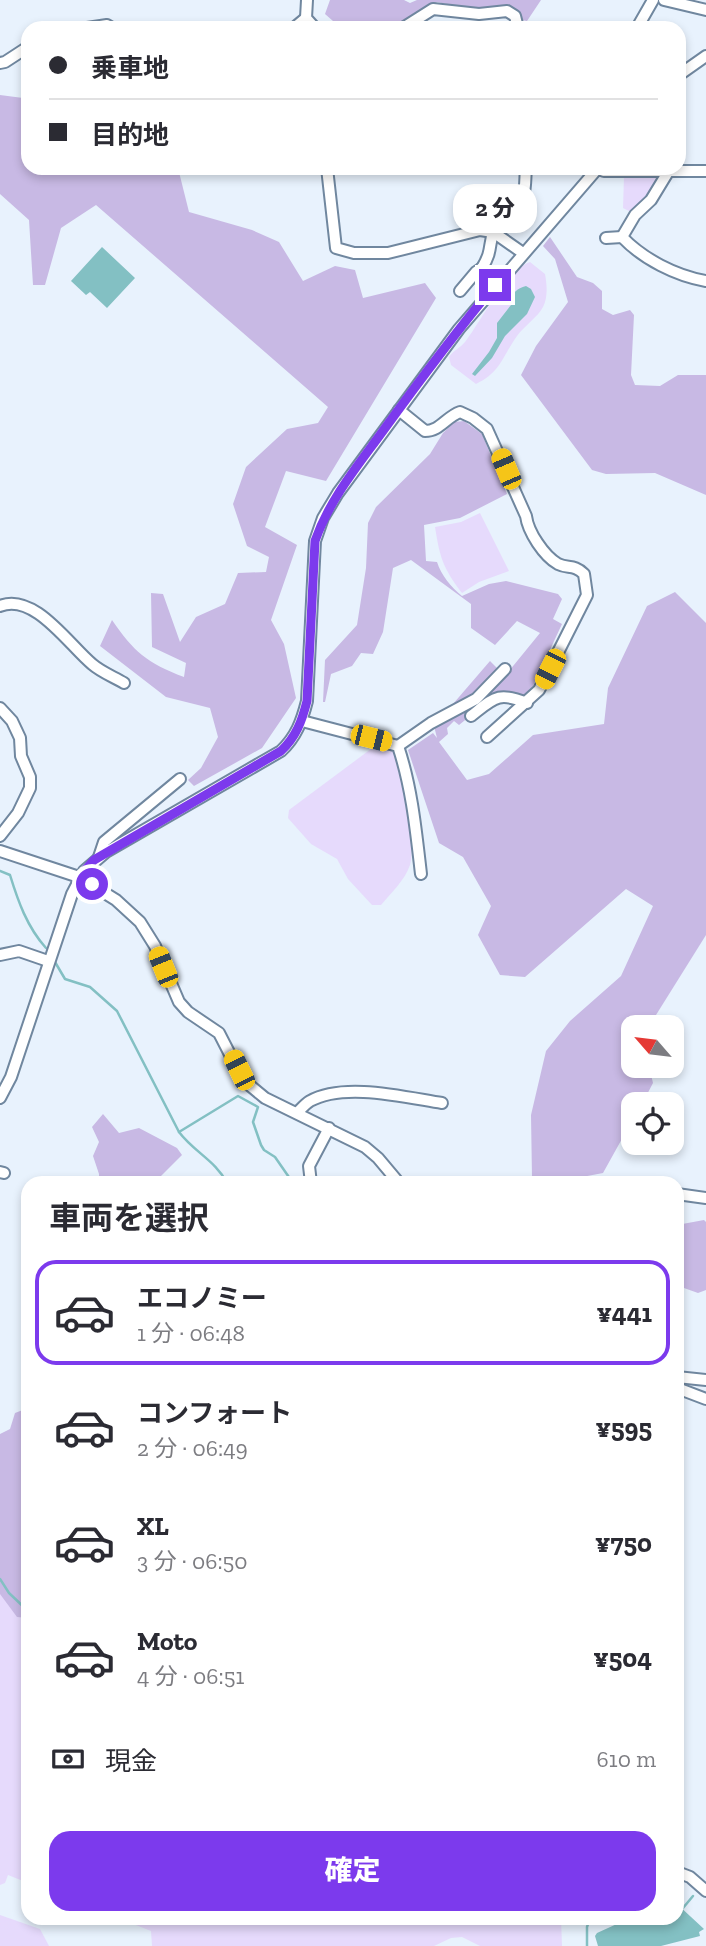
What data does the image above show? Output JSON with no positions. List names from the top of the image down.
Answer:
{
  "north": "top left",
  "page": {
    "banner": ["乗車地", "目的地"],
    "bubble": "2 分",
    "heading": "車両を選択",
    "list": [
      {
        "name": "エコノミー",
        "note": "1 分 · 06:48",
        "value": "¥441"
      },
      {
        "name": "コンフォート",
        "note": "2 分 · 06:49",
        "value": "¥595"
      },
      {
        "name": "XL",
        "note": "3 分 · 06:50",
        "value": "¥750"
      },
      {
        "name": "Moto",
        "note": "4 分 · 06:51",
        "value": "¥504"
      }
    ],
    "pay": ["現金", "610 m"],
    "buttons": "確定"
  }
}
